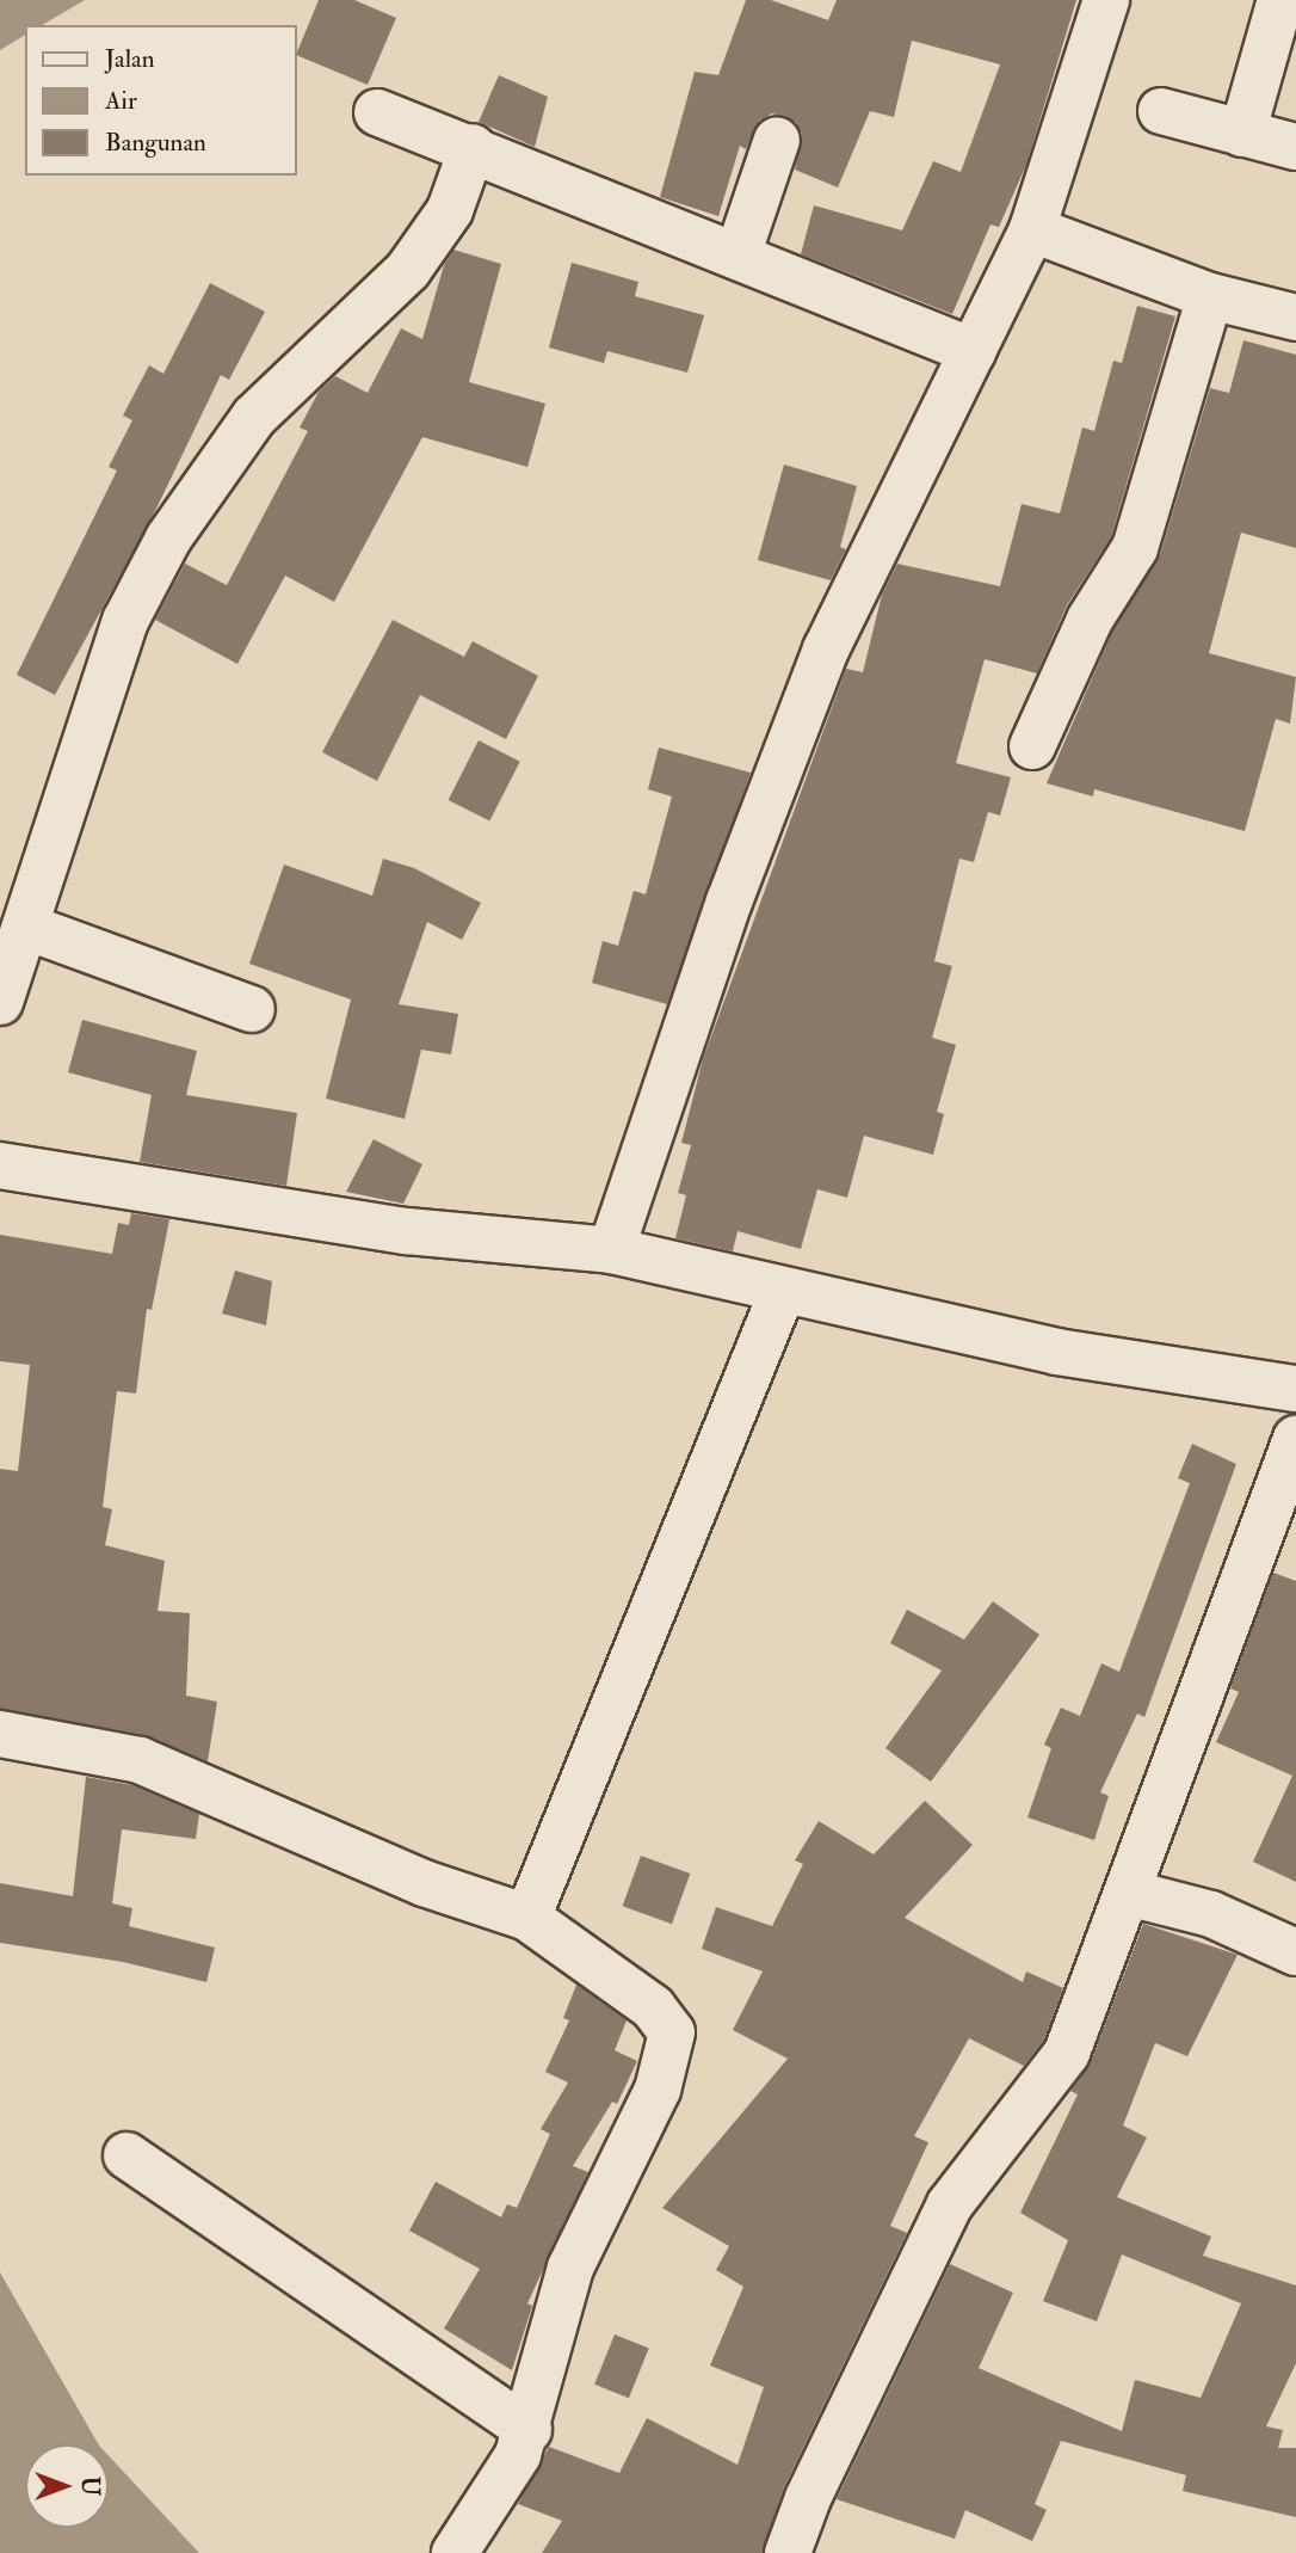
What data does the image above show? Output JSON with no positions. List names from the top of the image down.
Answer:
{
  "legend": ["Jalan", "Air", "Bangunan"],
  "north": "right"
}
